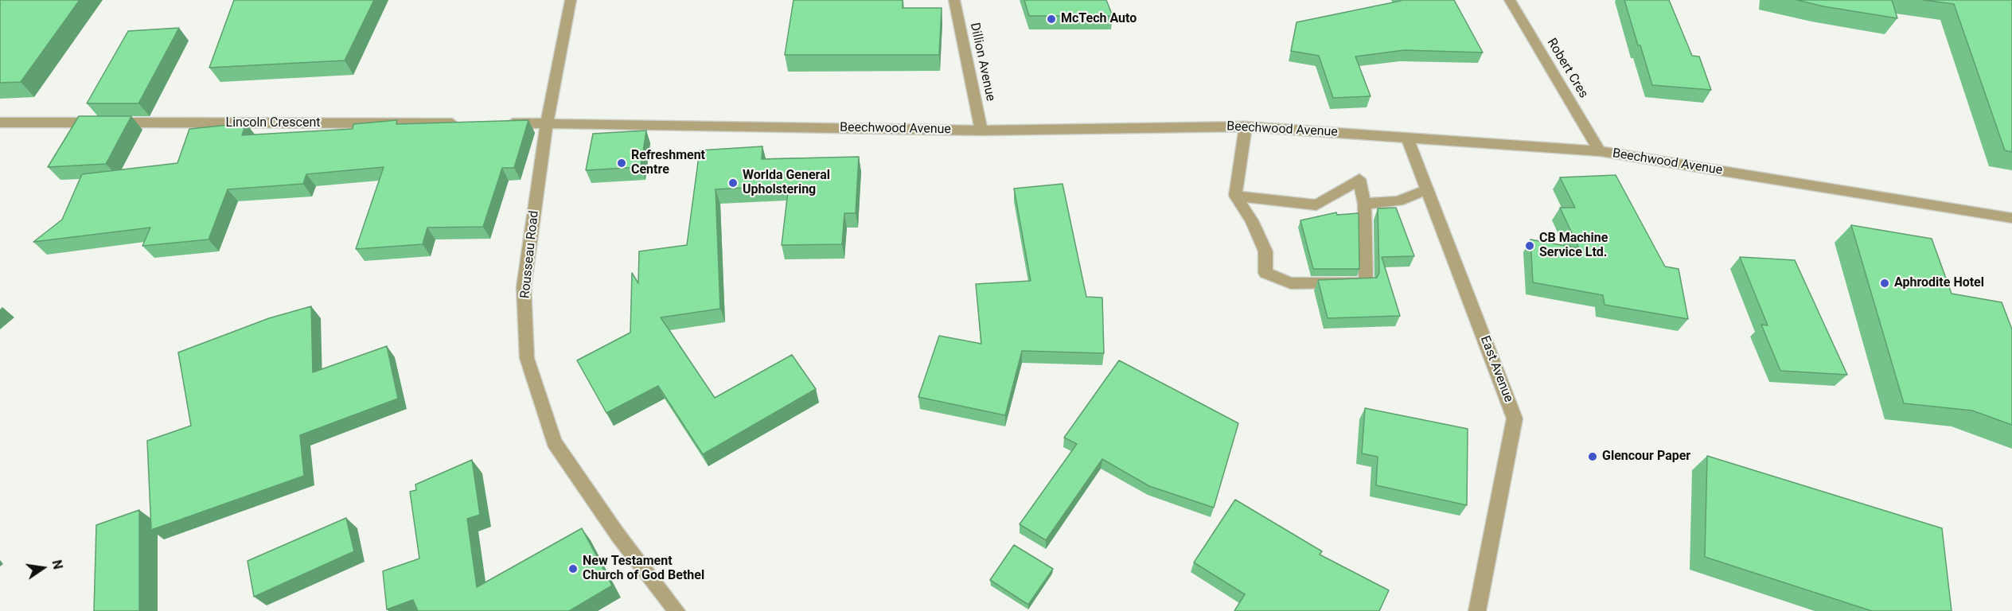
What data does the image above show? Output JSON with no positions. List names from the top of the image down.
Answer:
{
  "streets": {
    "street": [
      "Dillion Avenue",
      "Robert Cres",
      "Lincoln Crescent",
      "Beechwood Avenue",
      "Rousseau Road",
      "East Avenue"
    ]
  },
  "crossings": [
    ["Dillion Avenue", "Beechwood Avenue"],
    ["Robert Cres", "Beechwood Avenue"],
    ["Beechwood Avenue", "Rousseau Road"],
    ["Beechwood Avenue", "East Avenue"]
  ],
  "places": [
    "McTech Auto",
    "Refreshment Centre",
    "Worlda General Upholstering",
    "CB Machine Service Ltd.",
    "Aphrodite Hotel",
    "Glencour Paper",
    "New Testament Church of God Bethel"
  ],
  "north": "right"
}
